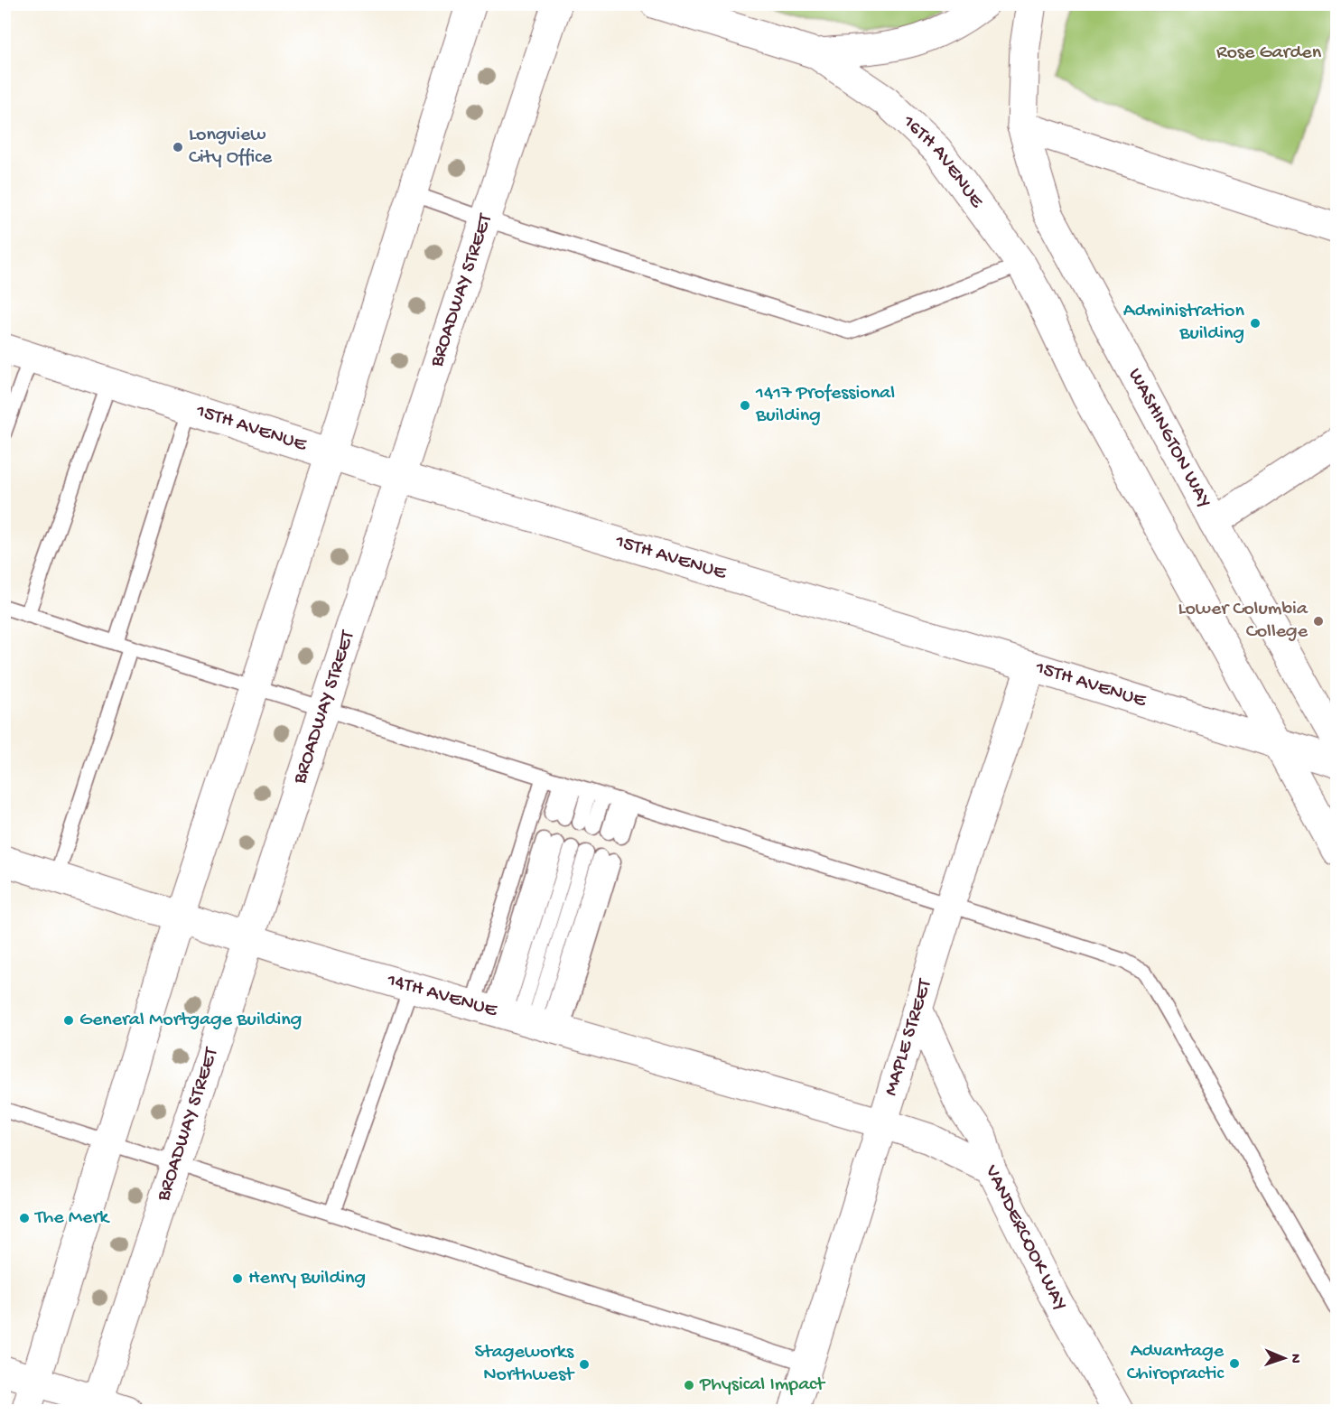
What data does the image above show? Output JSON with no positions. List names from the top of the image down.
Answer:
{
  "streets": {
    "street": [
      "16TH AVENUE",
      "BROADWAY STREET",
      "15TH AVENUE",
      "WASHINGTON WAY",
      "14TH AVENUE",
      "MAPLE STREET",
      "VANDERCOOK WAY"
    ]
  },
  "crossings": [
    ["16TH AVENUE", "15TH AVENUE"],
    ["BROADWAY STREET", "15TH AVENUE"],
    ["BROADWAY STREET", "14TH AVENUE"],
    ["15TH AVENUE", "MAPLE STREET"],
    ["14TH AVENUE", "MAPLE STREET"],
    ["14TH AVENUE", "VANDERCOOK WAY"],
    ["MAPLE STREET", "VANDERCOOK WAY"]
  ],
  "parks": ["Rose Garden"],
  "places": [
    "Longview City Office",
    "Administration Building",
    "1417 Professional Building",
    "Lower Columbia College",
    "General Mortgage Building",
    "The Merk",
    "Henry Building",
    "Advantage Chiropractic",
    "Stageworks Northwest",
    "Physical Impact"
  ],
  "north": "right"
}
